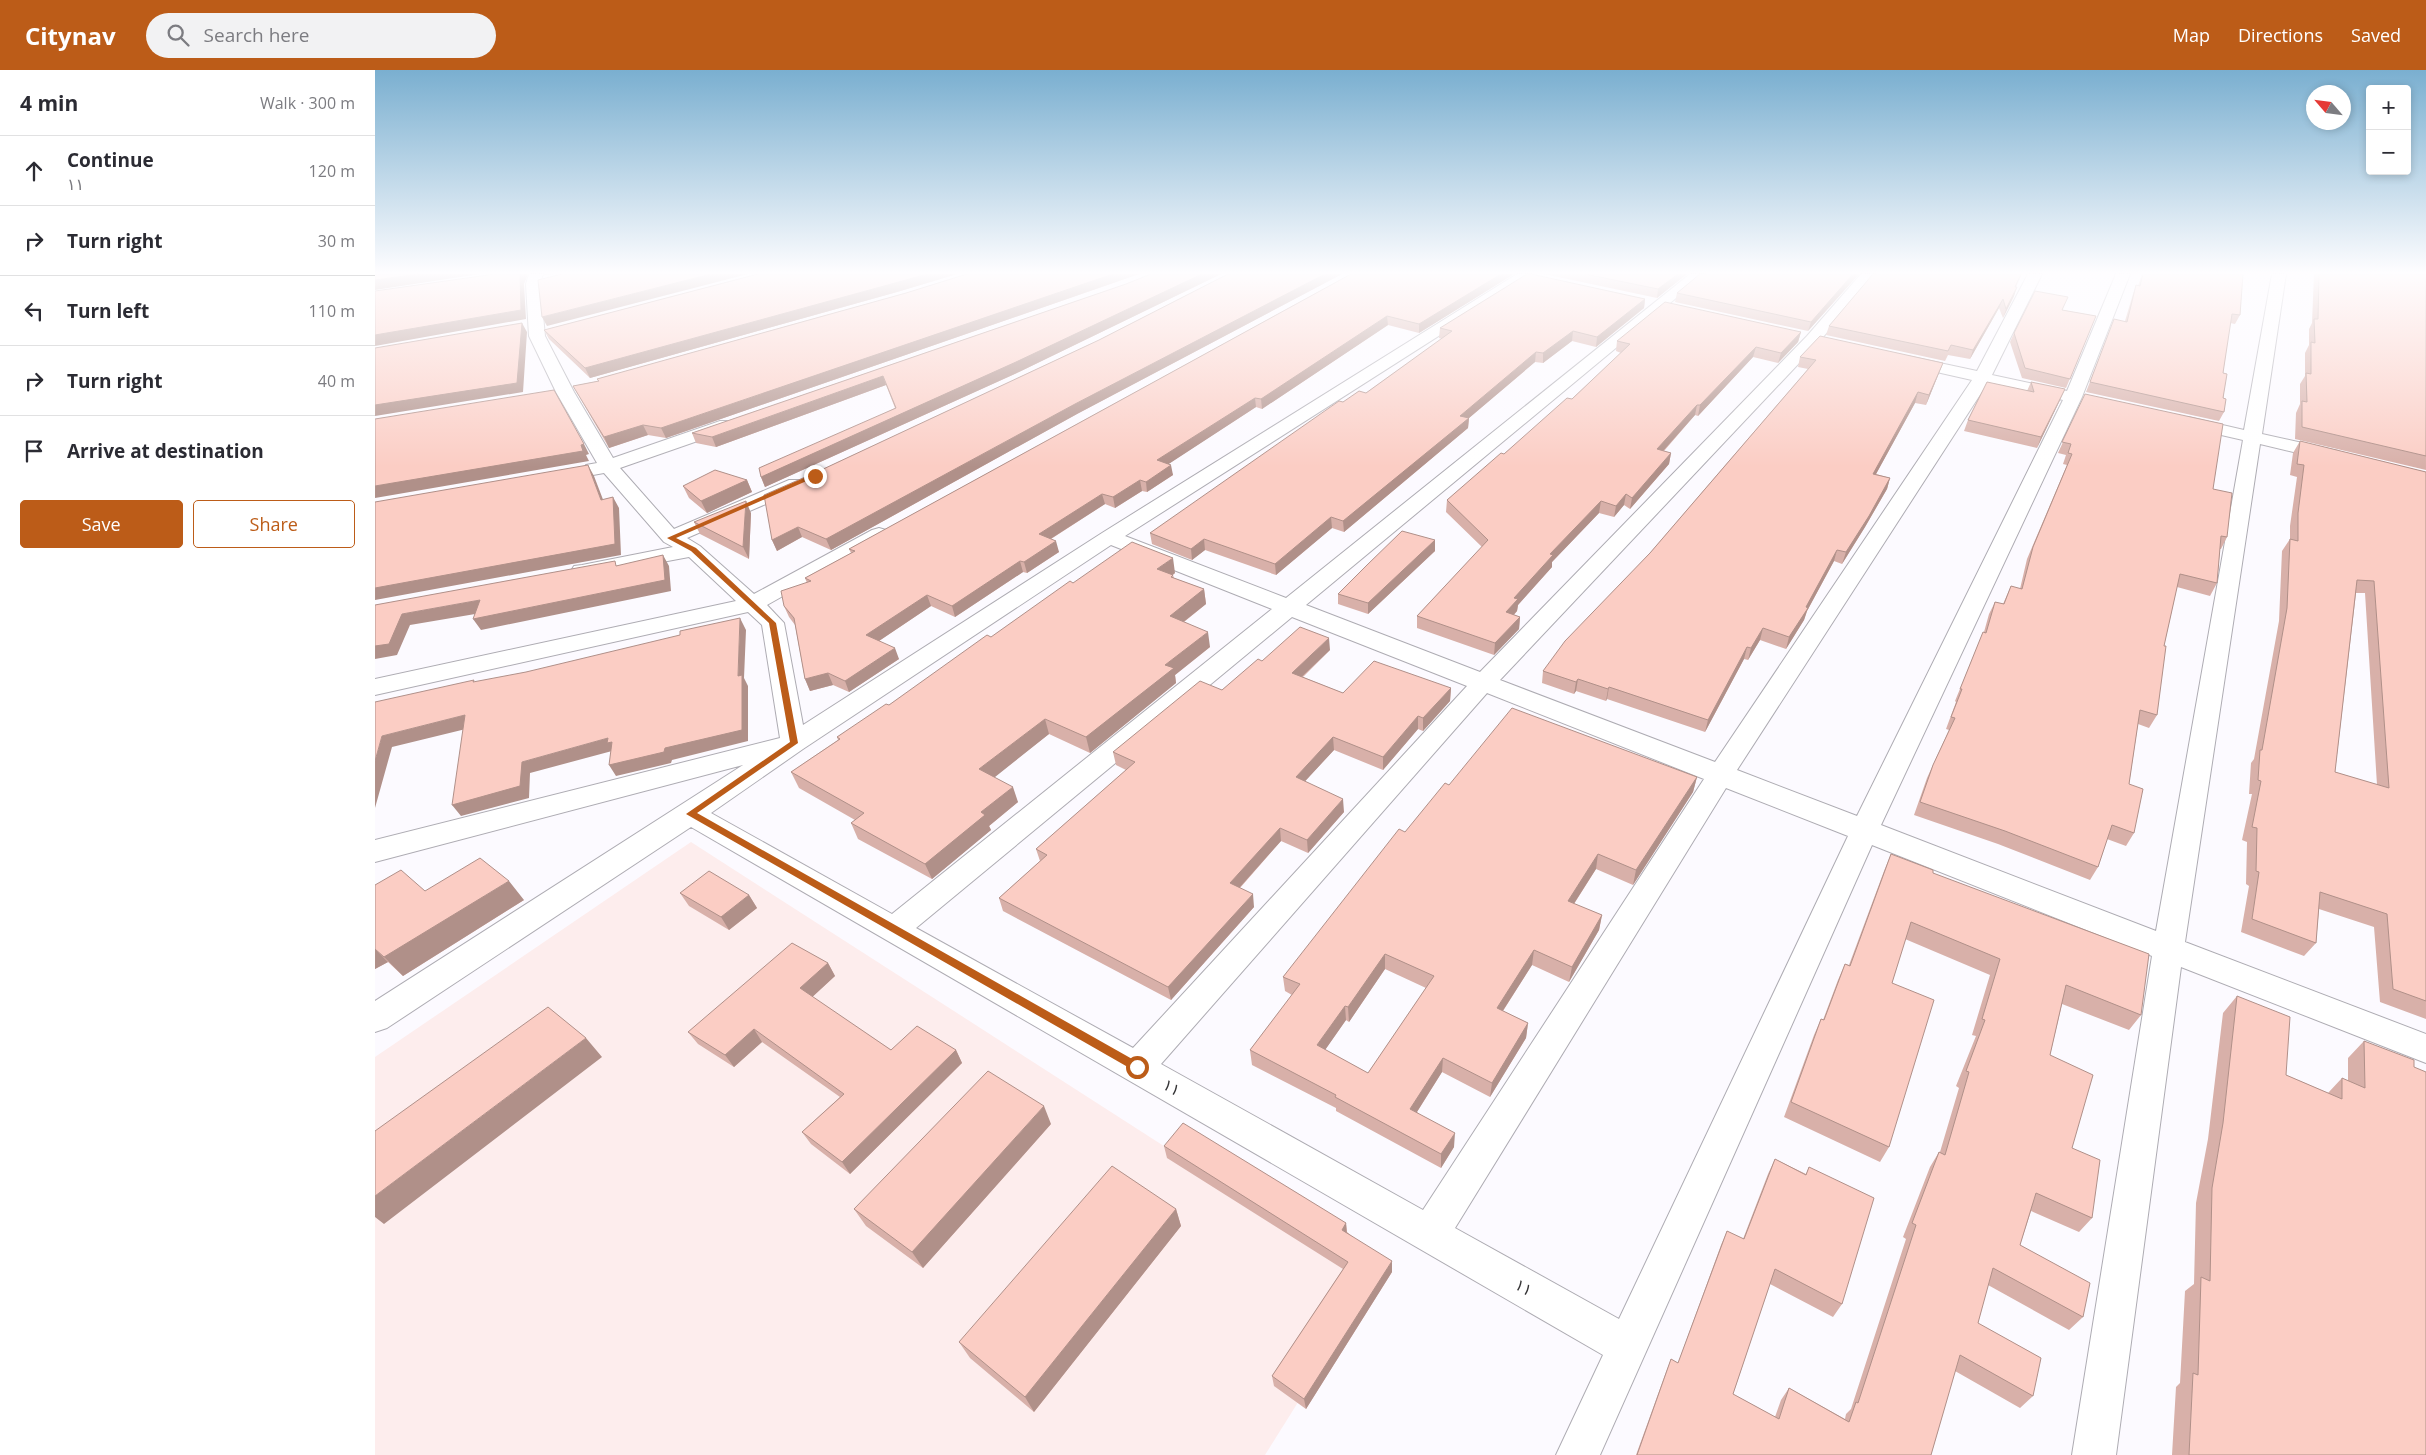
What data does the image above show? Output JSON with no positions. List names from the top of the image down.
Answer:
{
  "streets": {
    "street": ["۱۱"]
  },
  "north": "top left",
  "page": {
    "header": "Citynav",
    "search": "Search here",
    "nav": ["Map", "Directions", "Saved"],
    "heading": ["4 min", "Walk · 300 m"],
    "map_buttons": ["+", "−"],
    "list": [
      ["Continue", "۱۱", "120 m"],
      ["Turn right", "30 m"],
      ["Turn left", "110 m"],
      ["Turn right", "40 m"],
      "Arrive at destination"
    ],
    "buttons": ["Save", "Share"]
  }
}
